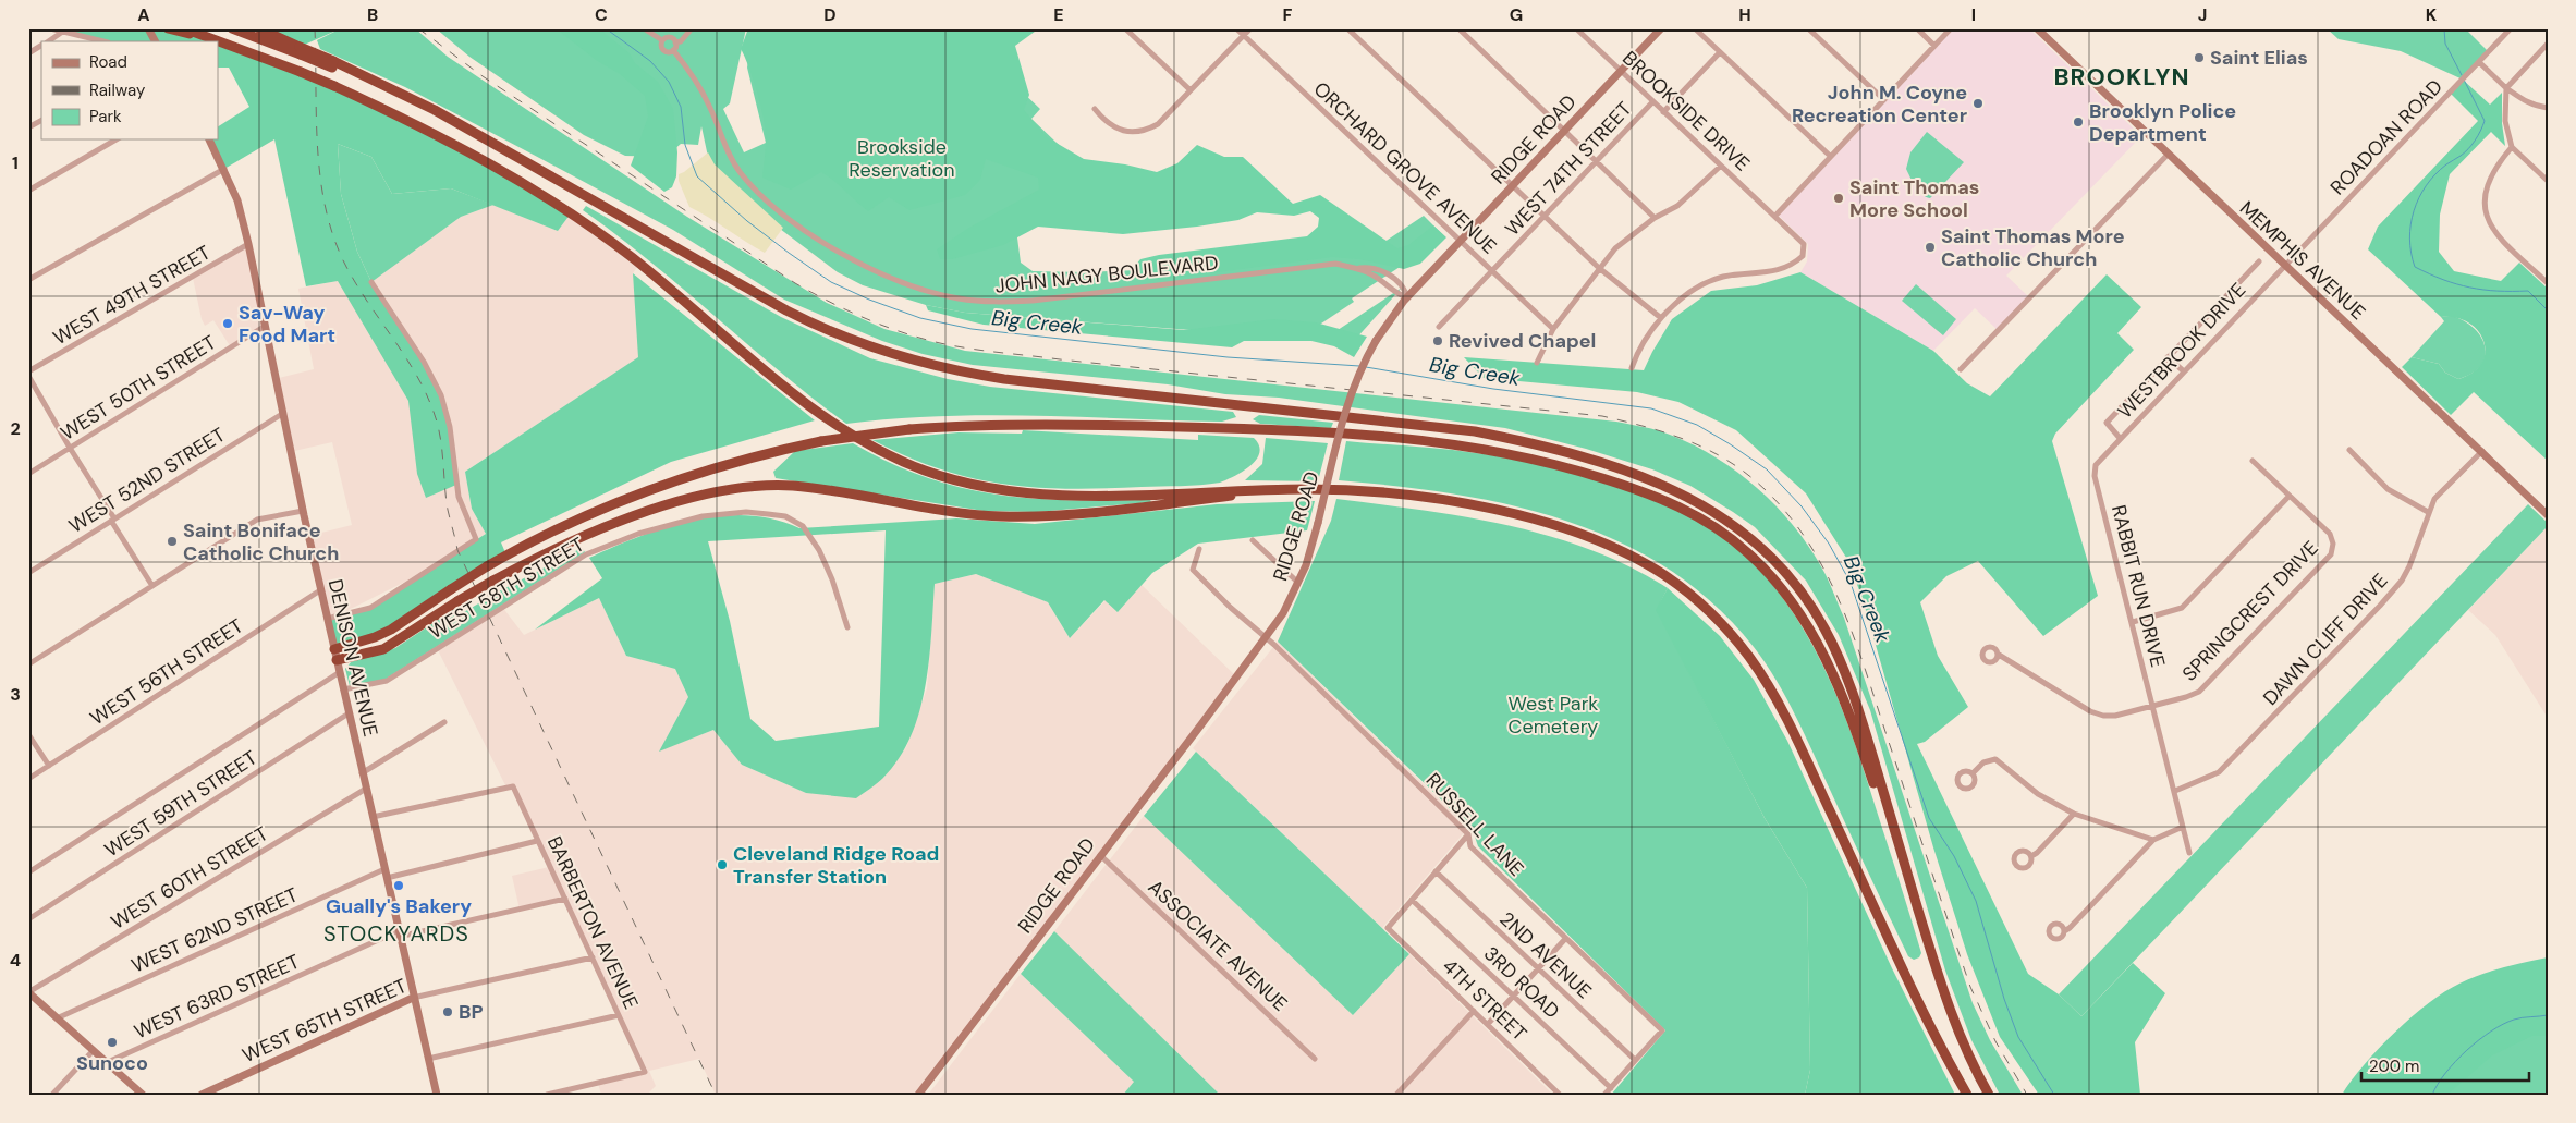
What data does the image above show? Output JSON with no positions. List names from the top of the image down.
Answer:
{
  "streets": {
    "main road": [
      "RIDGE ROAD",
      "MEMPHIS AVENUE",
      "DENISON AVENUE",
      "WEST 65TH STREET"
    ],
    "street": [
      "BROOKSIDE DRIVE",
      "ROADOAN ROAD",
      "ORCHARD GROVE AVENUE",
      "WEST 74TH STREET",
      "JOHN NAGY BOULEVARD",
      "WEST 49TH STREET",
      "WESTBROOK DRIVE",
      "WEST 50TH STREET",
      "WEST 52ND STREET",
      "RABBIT RUN DRIVE",
      "WEST 58TH STREET",
      "SPRINGCREST DRIVE",
      "DAWN CLIFF DRIVE",
      "WEST 56TH STREET",
      "WEST 59TH STREET",
      "RUSSELL LANE",
      "WEST 60TH STREET",
      "BARBERTON AVENUE",
      "WEST 62ND STREET",
      "ASSOCIATE AVENUE",
      "2ND AVENUE",
      "3RD ROAD",
      "WEST 63RD STREET",
      "4TH STREET"
    ]
  },
  "crossings": [
    ["BROOKSIDE DRIVE", "RIDGE ROAD"],
    ["BROOKSIDE DRIVE", "WEST 74TH STREET"],
    ["ROADOAN ROAD", "MEMPHIS AVENUE"],
    ["ROADOAN ROAD", "WESTBROOK DRIVE"],
    ["RIDGE ROAD", "ORCHARD GROVE AVENUE"],
    ["RIDGE ROAD", "JOHN NAGY BOULEVARD"],
    ["RIDGE ROAD", "RUSSELL LANE"],
    ["RIDGE ROAD", "ASSOCIATE AVENUE"],
    ["ORCHARD GROVE AVENUE", "WEST 74TH STREET"],
    ["MEMPHIS AVENUE", "WESTBROOK DRIVE"],
    ["MEMPHIS AVENUE", "DAWN CLIFF DRIVE"],
    ["WEST 49TH STREET", "DENISON AVENUE"],
    ["WESTBROOK DRIVE", "RABBIT RUN DRIVE"],
    ["WEST 50TH STREET", "DENISON AVENUE"],
    ["WEST 52ND STREET", "DENISON AVENUE"],
    ["RABBIT RUN DRIVE", "SPRINGCREST DRIVE"],
    ["RABBIT RUN DRIVE", "DAWN CLIFF DRIVE"],
    ["WEST 58TH STREET", "DENISON AVENUE"],
    ["DENISON AVENUE", "WEST 56TH STREET"],
    ["DENISON AVENUE", "WEST 59TH STREET"],
    ["DENISON AVENUE", "WEST 60TH STREET"],
    ["DENISON AVENUE", "BARBERTON AVENUE"],
    ["DENISON AVENUE", "WEST 62ND STREET"],
    ["DENISON AVENUE", "WEST 63RD STREET"],
    ["DENISON AVENUE", "WEST 65TH STREET"],
    ["RUSSELL LANE", "2ND AVENUE"],
    ["BARBERTON AVENUE", "WEST 63RD STREET"],
    ["BARBERTON AVENUE", "WEST 65TH STREET"],
    ["3RD ROAD", "4TH STREET"]
  ],
  "districts": ["BROOKLYN", "STOCKYARDS"],
  "water": ["Big Creek"],
  "parks": ["Brookside Reservation", "West Park Cemetery"],
  "places": [
    "Saint Elias",
    "John M. Coyne Recreation Center",
    "Brooklyn Police Department",
    "Saint Thomas More School",
    "Saint Thomas More Catholic Church",
    "Sav-Way Food Mart",
    "Revived Chapel",
    "Saint Boniface Catholic Church",
    "Cleveland Ridge Road Transfer Station",
    "Gually's Bakery",
    "BP",
    "Sunoco"
  ],
  "legend": ["Road", "Railway", "Park"],
  "scale_bar": "200 m",
  "grid": {
    "columns": [
      "A",
      "B",
      "C",
      "D",
      "E",
      "F",
      "G",
      "H",
      "I",
      "J",
      "K"
    ],
    "rows": [
      "1",
      "2",
      "3",
      "4"
    ]
  }
}
